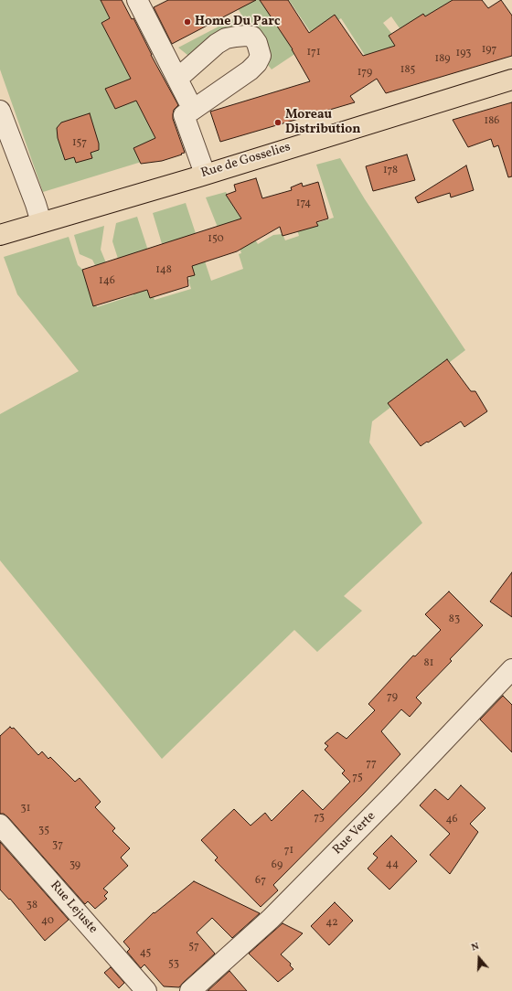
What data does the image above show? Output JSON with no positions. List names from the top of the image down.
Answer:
{
  "streets": {
    "main road": ["Rue de Gosselies"],
    "street": ["Rue Verte", "Rue Lejuste"]
  },
  "places": ["Home Du Parc", "Moreau Distribution"],
  "house_numbers": [
    "197",
    "171",
    "193",
    "189",
    "185",
    "179",
    "186",
    "157",
    "178",
    "174",
    "150",
    "148",
    "146",
    "83",
    "81",
    "79",
    "77",
    "75",
    "31",
    "73",
    "46",
    "35",
    "37",
    "71",
    "44",
    "39",
    "69",
    "67",
    "38",
    "40",
    "42",
    "57",
    "45",
    "53"
  ],
  "north": "top"
}
